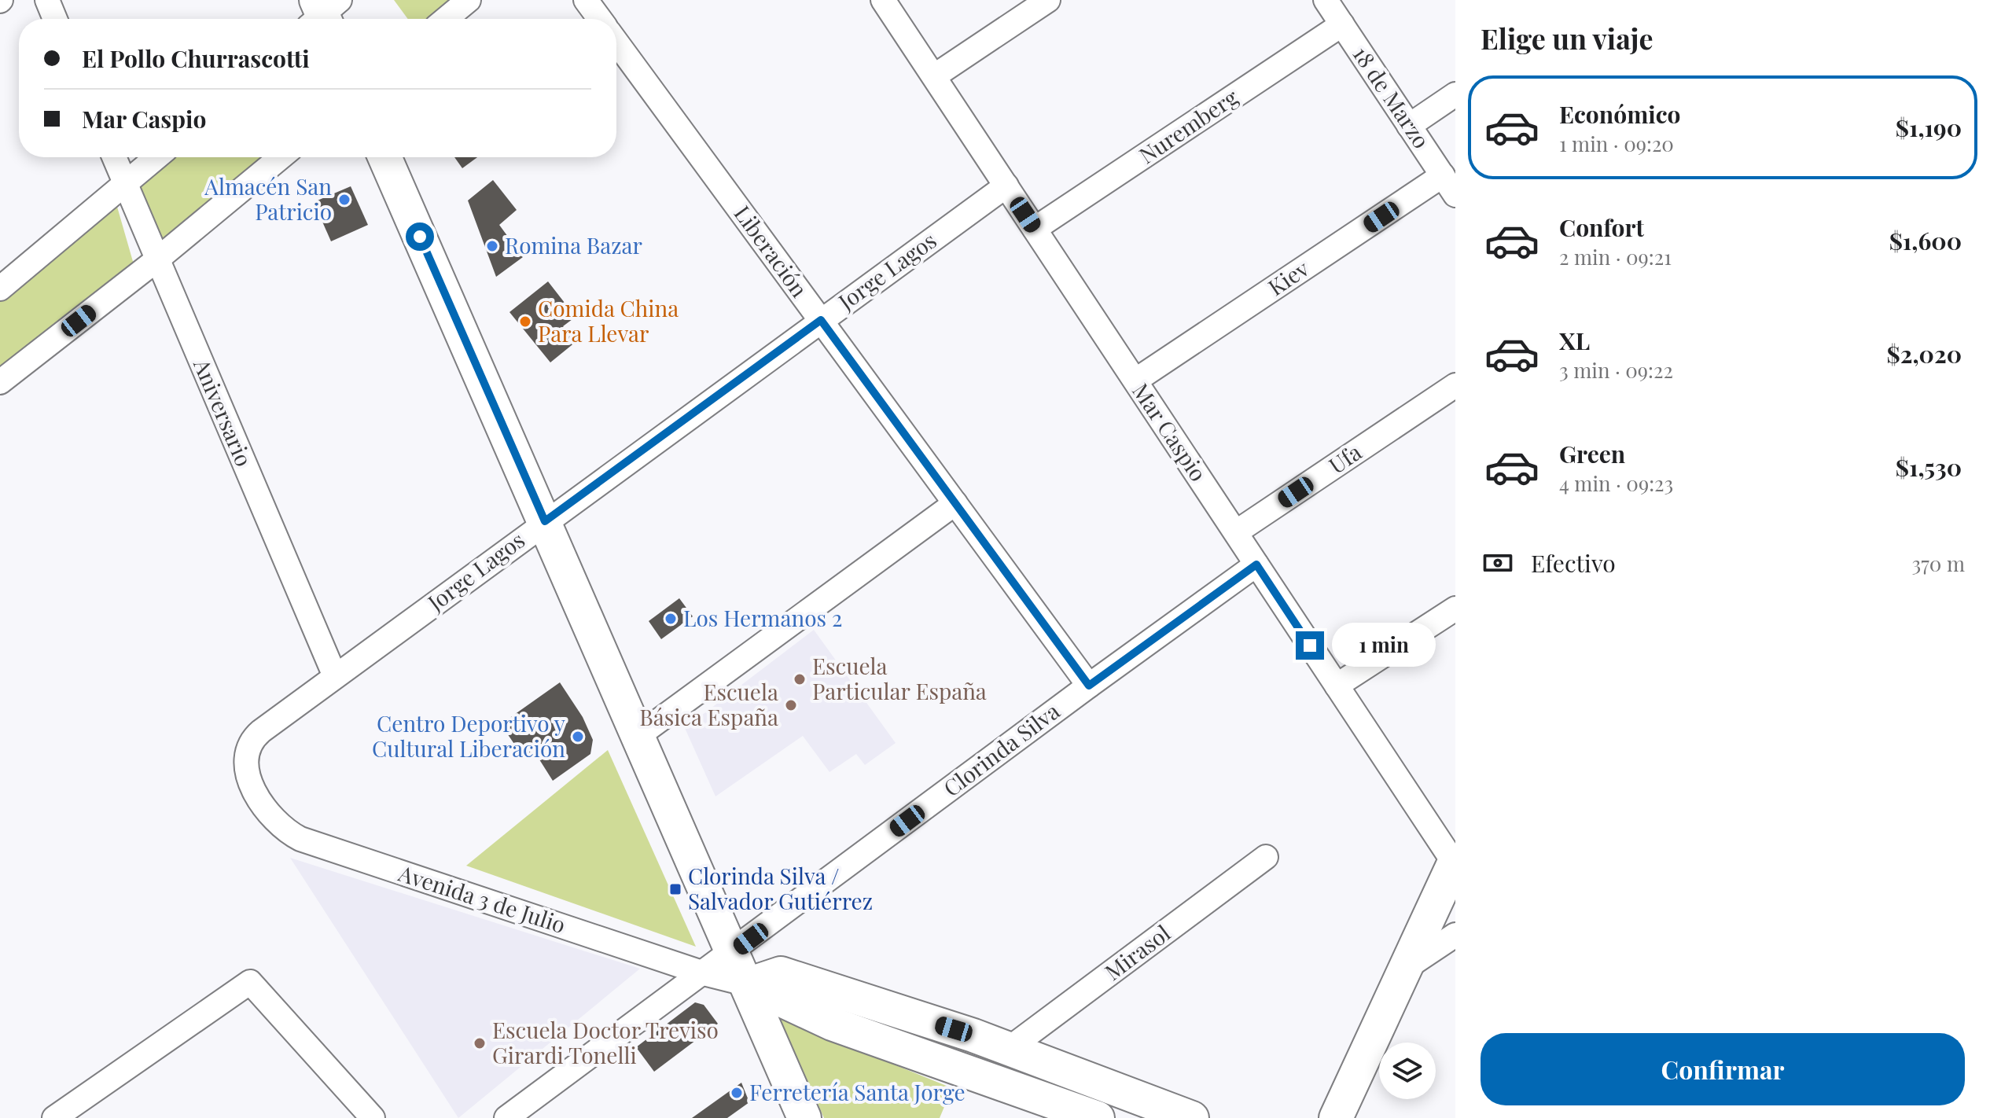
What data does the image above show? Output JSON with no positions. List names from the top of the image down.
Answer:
{
  "streets": {
    "street": [
      "18 de Marzo",
      "Nuremberg",
      "Liberación",
      "Jorge Lagos",
      "Kiev",
      "Aniversario",
      "Mar Caspio",
      "Ufa",
      "Clorinda Silva",
      "Avenida 3 de Julio",
      "Mirasol"
    ]
  },
  "crossings": [
    ["18 de Marzo", "Nuremberg"],
    ["18 de Marzo", "Kiev"],
    ["Nuremberg", "Mar Caspio"],
    ["Liberación", "Jorge Lagos"],
    ["Liberación", "Clorinda Silva"],
    ["Jorge Lagos", "Aniversario"],
    ["Jorge Lagos", "Mar Caspio"],
    ["Jorge Lagos", "Avenida 3 de Julio"],
    ["Kiev", "Mar Caspio"],
    ["Mar Caspio", "Ufa"],
    ["Mar Caspio", "Clorinda Silva"],
    ["Clorinda Silva", "Avenida 3 de Julio"]
  ],
  "places": {
    "other": [
      "Almacén San Patricio",
      "Romina Bazar",
      "Comida China Para Llevar",
      "Los Hermanos 2",
      "Escuela Particular España",
      "Escuela Básica España",
      "Centro Deportivo y Cultural Liberación",
      "Escuela Doctor Treviso Girardi Tonelli",
      "Ferretería Santa Jorge"
    ],
    "transit": ["Clorinda Silva / Salvador Gutiérrez"]
  },
  "page": {
    "heading": "Elige un viaje",
    "banner": ["El Pollo Churrascotti", "Mar Caspio"],
    "list": [
      {
        "name": "Económico",
        "note": "1 min · 09:20",
        "value": "$1,190"
      },
      {
        "name": "Confort",
        "note": "2 min · 09:21",
        "value": "$1,600"
      },
      {
        "name": "XL",
        "note": "3 min · 09:22",
        "value": "$2,020"
      },
      {
        "name": "Green",
        "note": "4 min · 09:23",
        "value": "$1,530"
      }
    ],
    "pay": ["Efectivo", "370 m"],
    "bubble": "1 min",
    "buttons": "Confirmar"
  }
}
